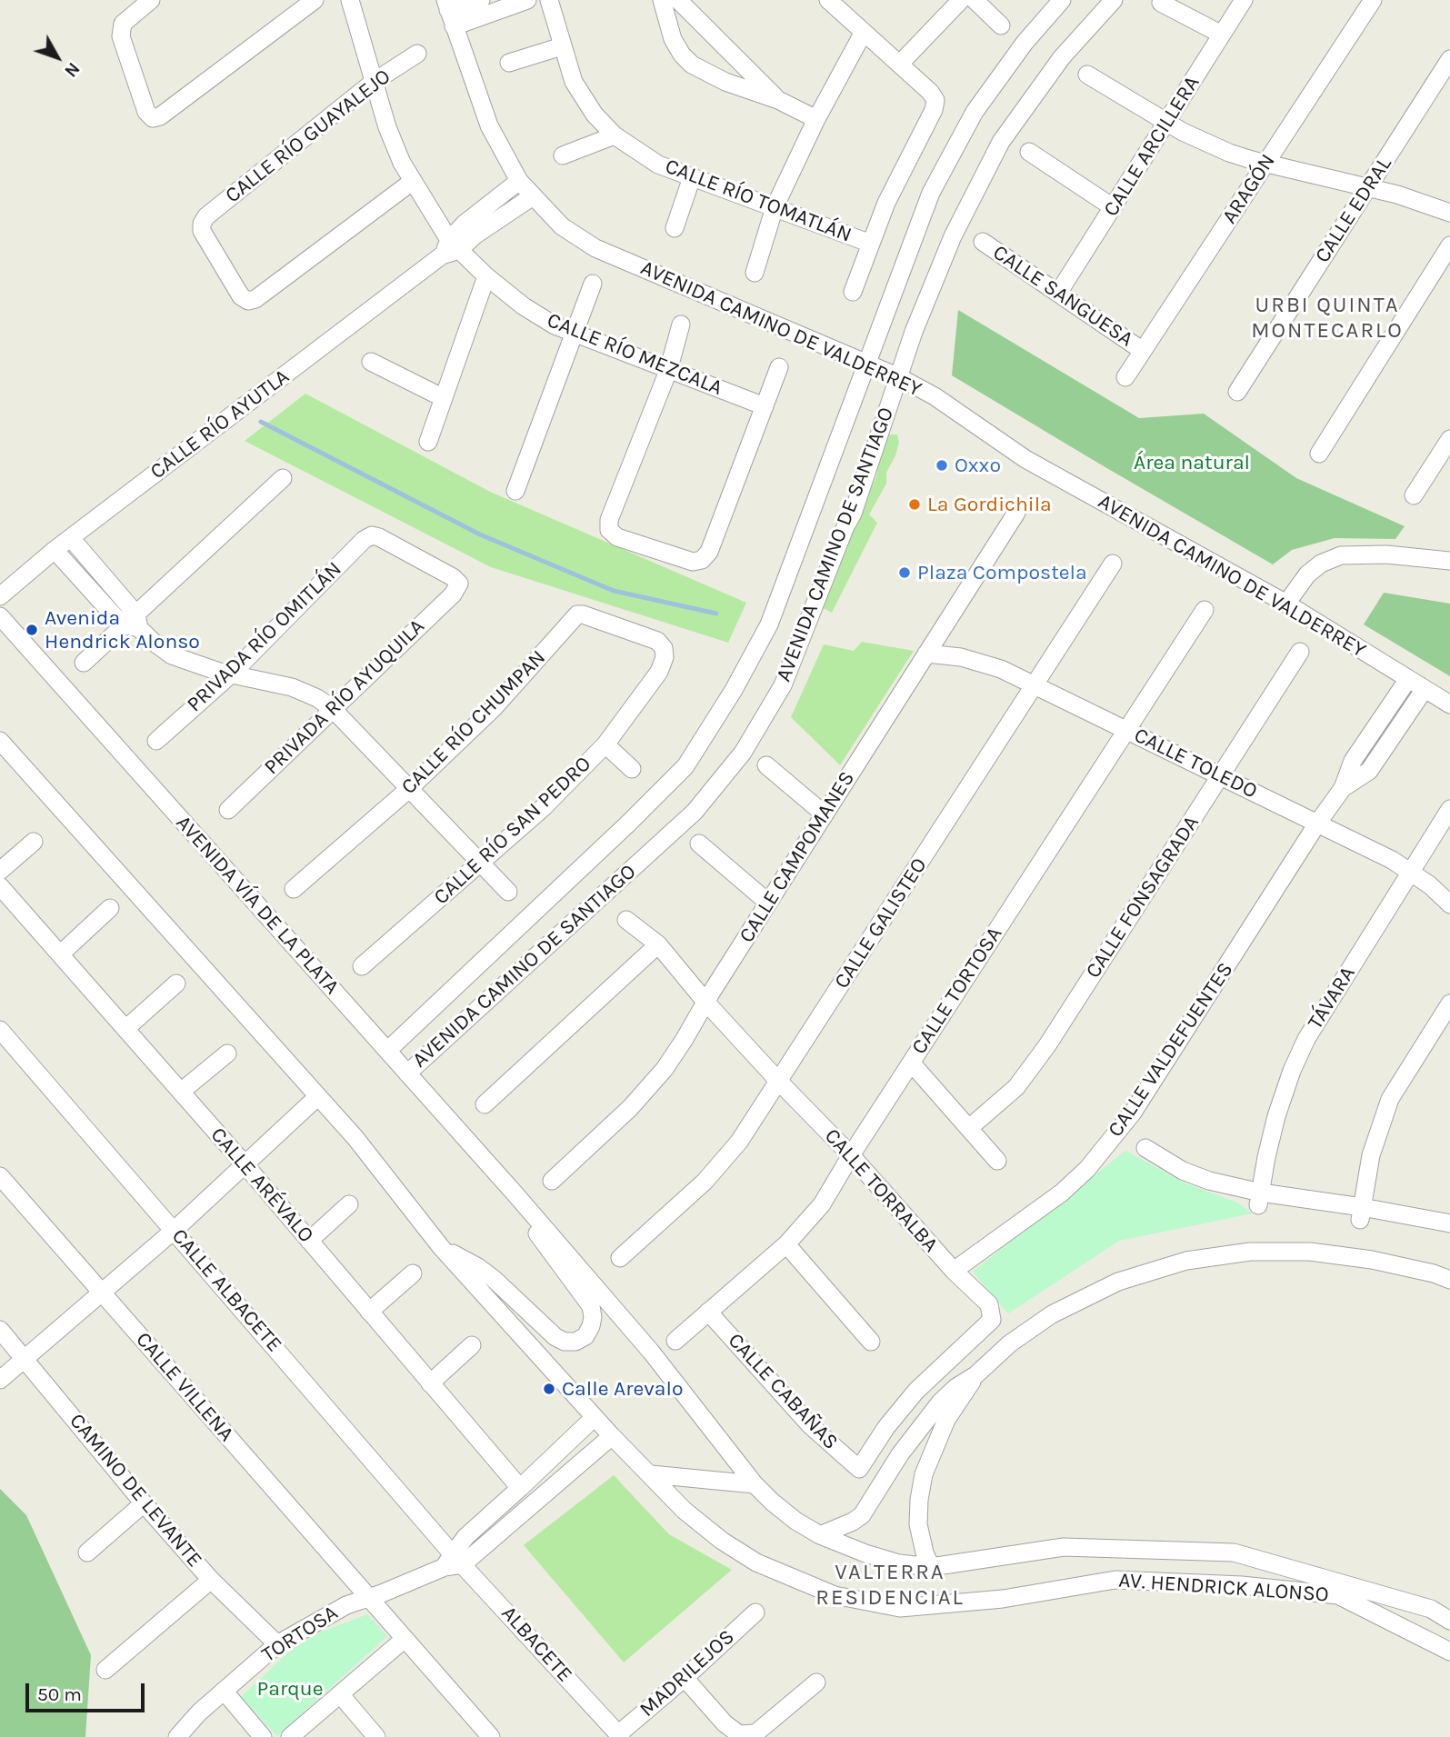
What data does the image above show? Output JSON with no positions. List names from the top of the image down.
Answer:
{
  "streets": {
    "street": [
      "CALLE RÍO GUAYALEJO",
      "CALLE ARCILLERA",
      "ARAGÓN",
      "CALLE RÍO TOMATLÁN",
      "CALLE EDRAL",
      "CALLE SANGUESA",
      "AVENIDA CAMINO DE VALDERREY",
      "CALLE RÍO MEZCALA",
      "CALLE RÍO AYUTLA",
      "AVENIDA CAMINO DE SANTIAGO",
      "PRIVADA RÍO OMITLÁN",
      "PRIVADA RÍO AYUQUILA",
      "CALLE RÍO CHUMPAN",
      "CALLE TOLEDO",
      "CALLE RÍO SAN PEDRO",
      "CALLE CAMPOMANES",
      "CALLE FONSAGRADA",
      "AVENIDA VÍA DE LA PLATA",
      "CALLE GALISTEO",
      "CALLE TORTOSA",
      "TÁVARA",
      "CALLE VALDEFUENTES",
      "CALLE ARÉVALO",
      "CALLE TORRALBA",
      "CALLE ALBACETE",
      "CALLE VILLENA",
      "CALLE CABAÑAS",
      "CAMINO DE LEVANTE",
      "AV. HENDRICK ALONSO",
      "TORTOSA",
      "ALBACETE",
      "MADRILEJOS"
    ]
  },
  "crossings": [
    ["CALLE RÍO GUAYALEJO", "CALLE RÍO MEZCALA"],
    ["CALLE ARCILLERA", "CALLE SANGUESA"],
    ["ARAGÓN", "CALLE SANGUESA"],
    ["AVENIDA CAMINO DE VALDERREY", "CALLE RÍO AYUTLA"],
    ["AVENIDA CAMINO DE VALDERREY", "AVENIDA CAMINO DE SANTIAGO"],
    ["AVENIDA CAMINO DE VALDERREY", "CALLE VALDEFUENTES"],
    ["CALLE RÍO MEZCALA", "CALLE RÍO AYUTLA"],
    ["AVENIDA CAMINO DE SANTIAGO", "AVENIDA VÍA DE LA PLATA"],
    ["PRIVADA RÍO OMITLÁN", "PRIVADA RÍO AYUQUILA"],
    ["CALLE RÍO CHUMPAN", "CALLE RÍO SAN PEDRO"],
    ["CALLE TOLEDO", "CALLE CAMPOMANES"],
    ["CALLE TOLEDO", "CALLE FONSAGRADA"],
    ["CALLE TOLEDO", "CALLE GALISTEO"],
    ["CALLE TOLEDO", "CALLE TORTOSA"],
    ["CALLE TOLEDO", "TÁVARA"],
    ["CALLE TOLEDO", "CALLE VALDEFUENTES"],
    ["CALLE CAMPOMANES", "CALLE TORRALBA"],
    ["AVENIDA VÍA DE LA PLATA", "AV. HENDRICK ALONSO"],
    ["AVENIDA VÍA DE LA PLATA", "TORTOSA"],
    ["CALLE GALISTEO", "CALLE TORRALBA"],
    ["CALLE TORTOSA", "CALLE TORRALBA"],
    ["CALLE TORTOSA", "CALLE CABAÑAS"],
    ["CALLE VALDEFUENTES", "CALLE TORRALBA"],
    ["CALLE ARÉVALO", "TORTOSA"],
    ["CALLE TORRALBA", "CALLE CABAÑAS"],
    ["CALLE ALBACETE", "TORTOSA"],
    ["CALLE ALBACETE", "ALBACETE"],
    ["CALLE VILLENA", "TORTOSA"],
    ["CAMINO DE LEVANTE", "TORTOSA"],
    ["TORTOSA", "ALBACETE"],
    ["ALBACETE", "MADRILEJOS"]
  ],
  "districts": ["URBI QUINTA MONTECARLO", "VALTERRA RESIDENCIAL"],
  "parks": ["Área natural", "Parque"],
  "places": [
    "Oxxo",
    "La Gordichila",
    "Plaza Compostela",
    "Avenida Hendrick Alonso",
    "Calle Arevalo"
  ],
  "scale_bar": "50 m",
  "north": "bottom right"
}
